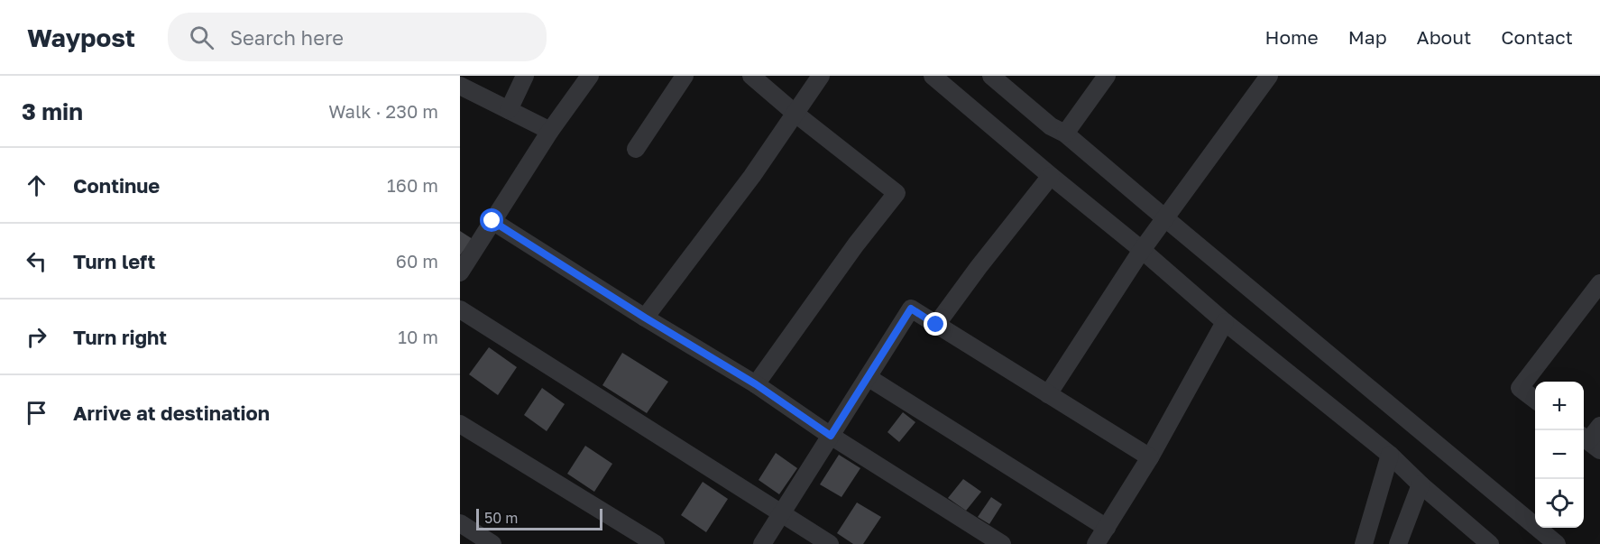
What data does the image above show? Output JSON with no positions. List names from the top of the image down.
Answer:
{
  "scale_bar": "50 m",
  "page": {
    "header": "Waypost",
    "search": "Search here",
    "nav": [
      "Home",
      "Map",
      "About",
      "Contact"
    ],
    "heading": ["3 min", "Walk · 230 m"],
    "list": [
      ["Continue", "160 m"],
      ["Turn left", "60 m"],
      ["Turn right", "10 m"],
      "Arrive at destination"
    ],
    "map_buttons": ["+", "−"],
    "scale": "50 m"
  }
}
